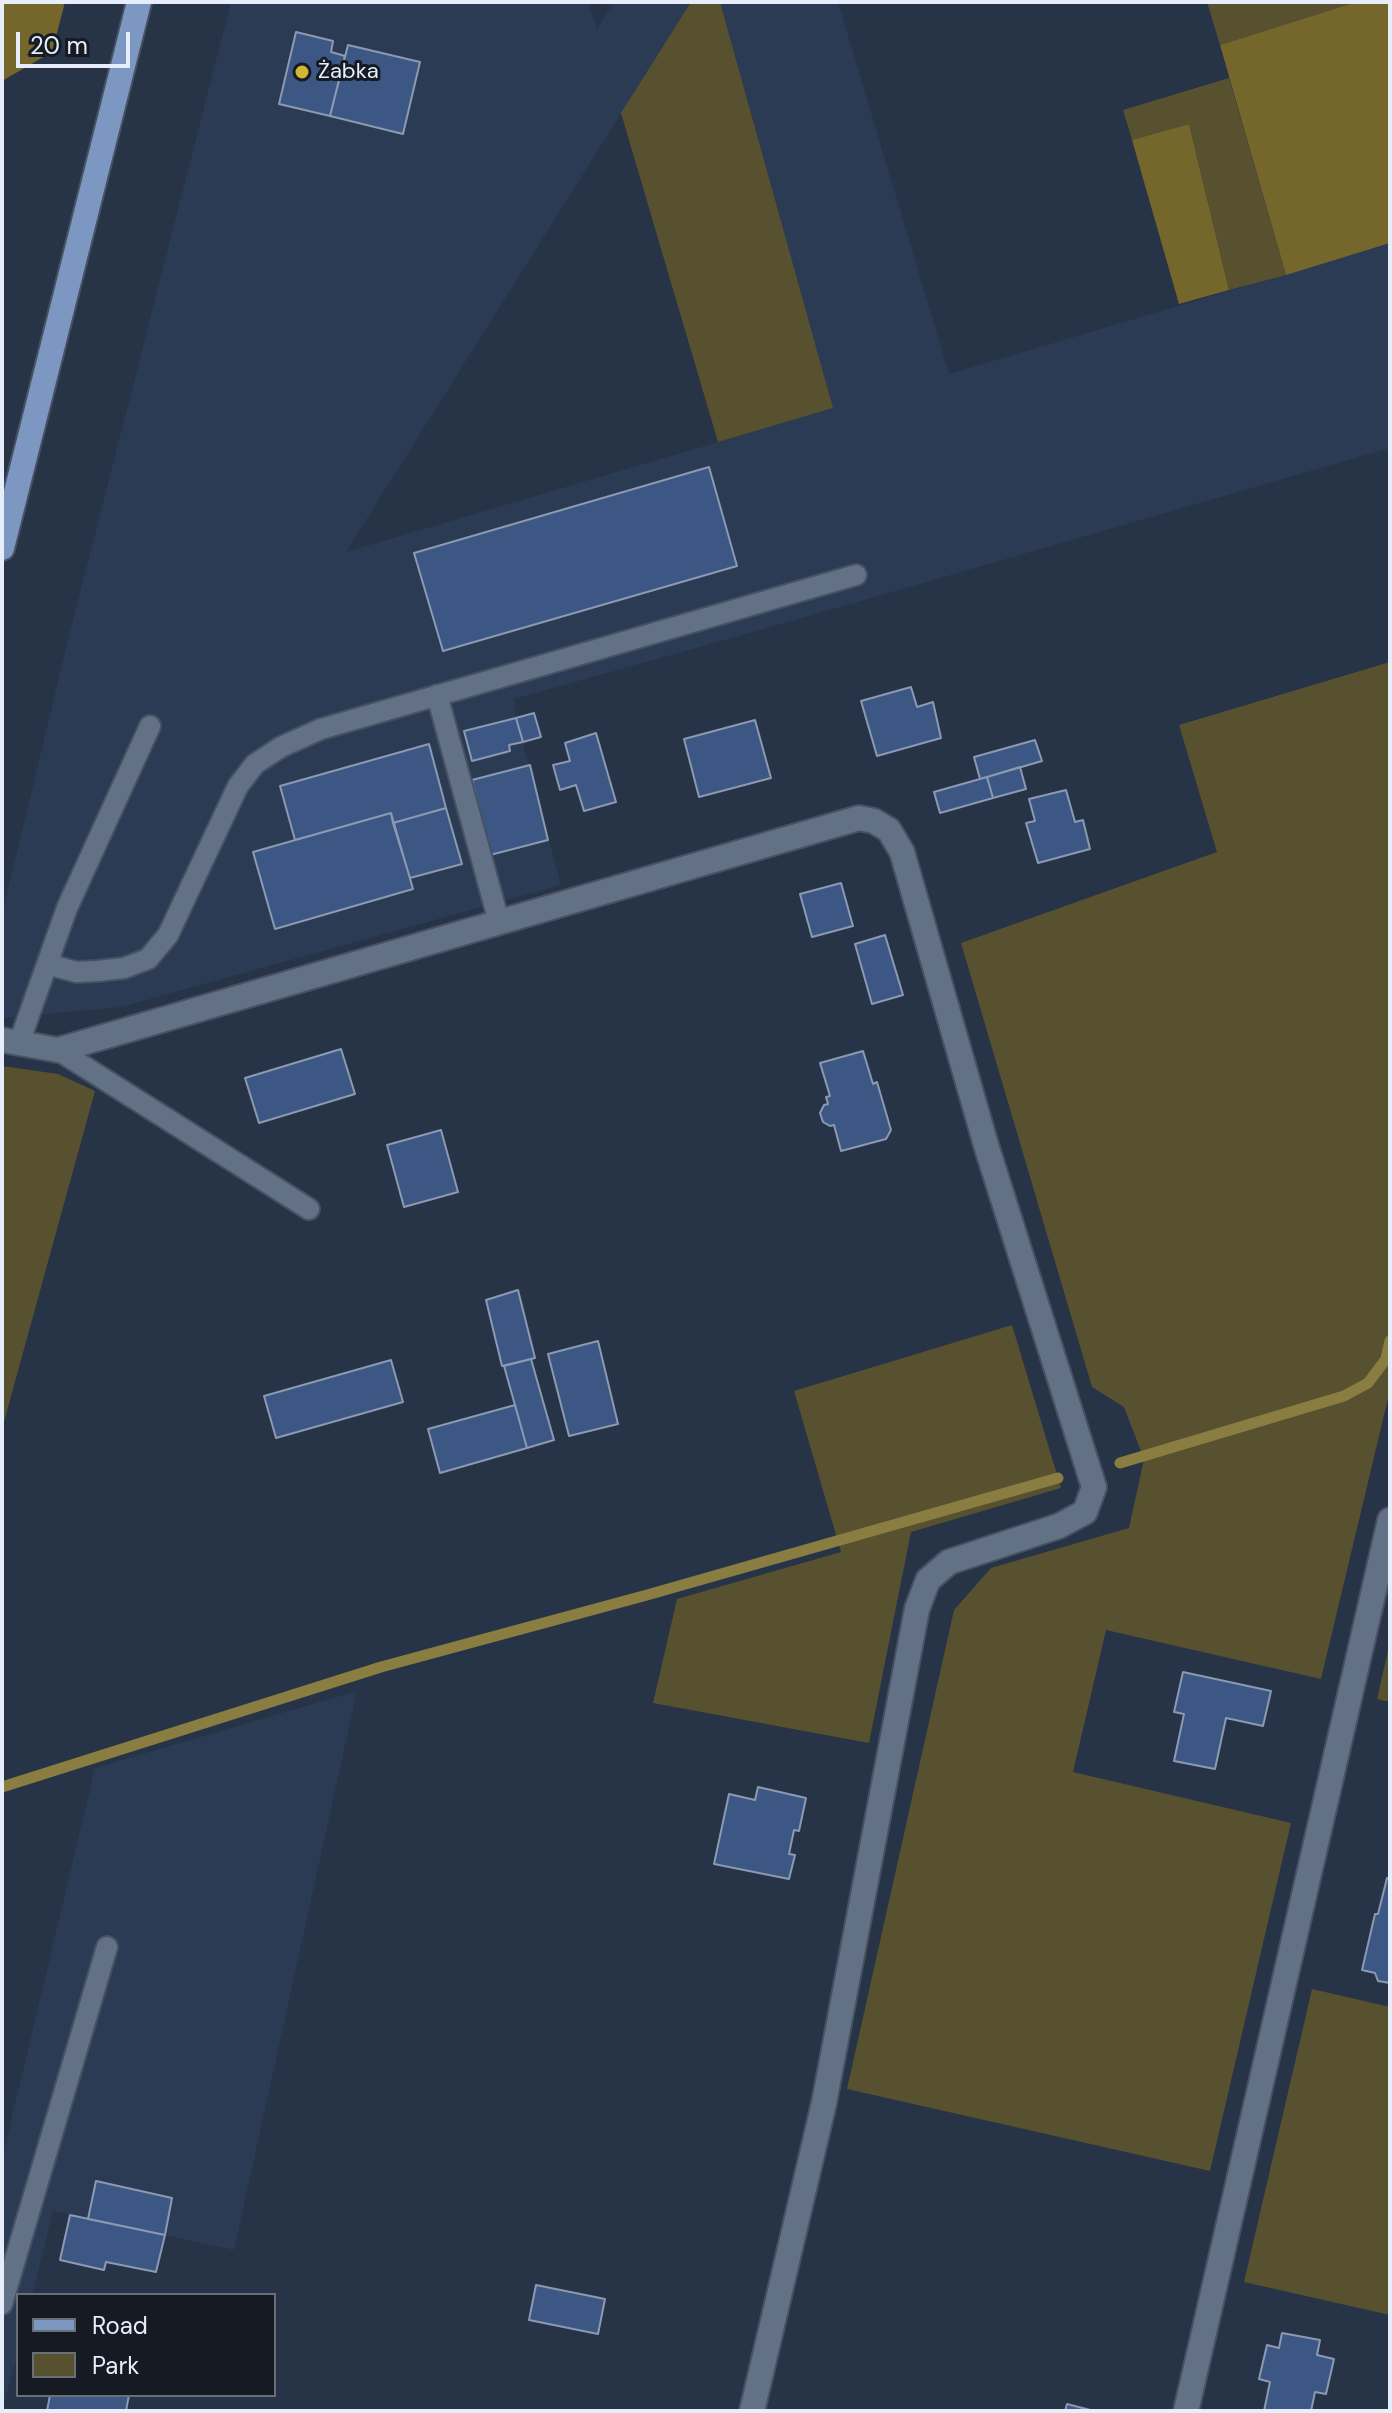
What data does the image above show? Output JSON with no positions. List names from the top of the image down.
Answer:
{
  "places": ["Żabka"],
  "legend": ["Road", "Park"],
  "scale_bar": "20 m"
}
